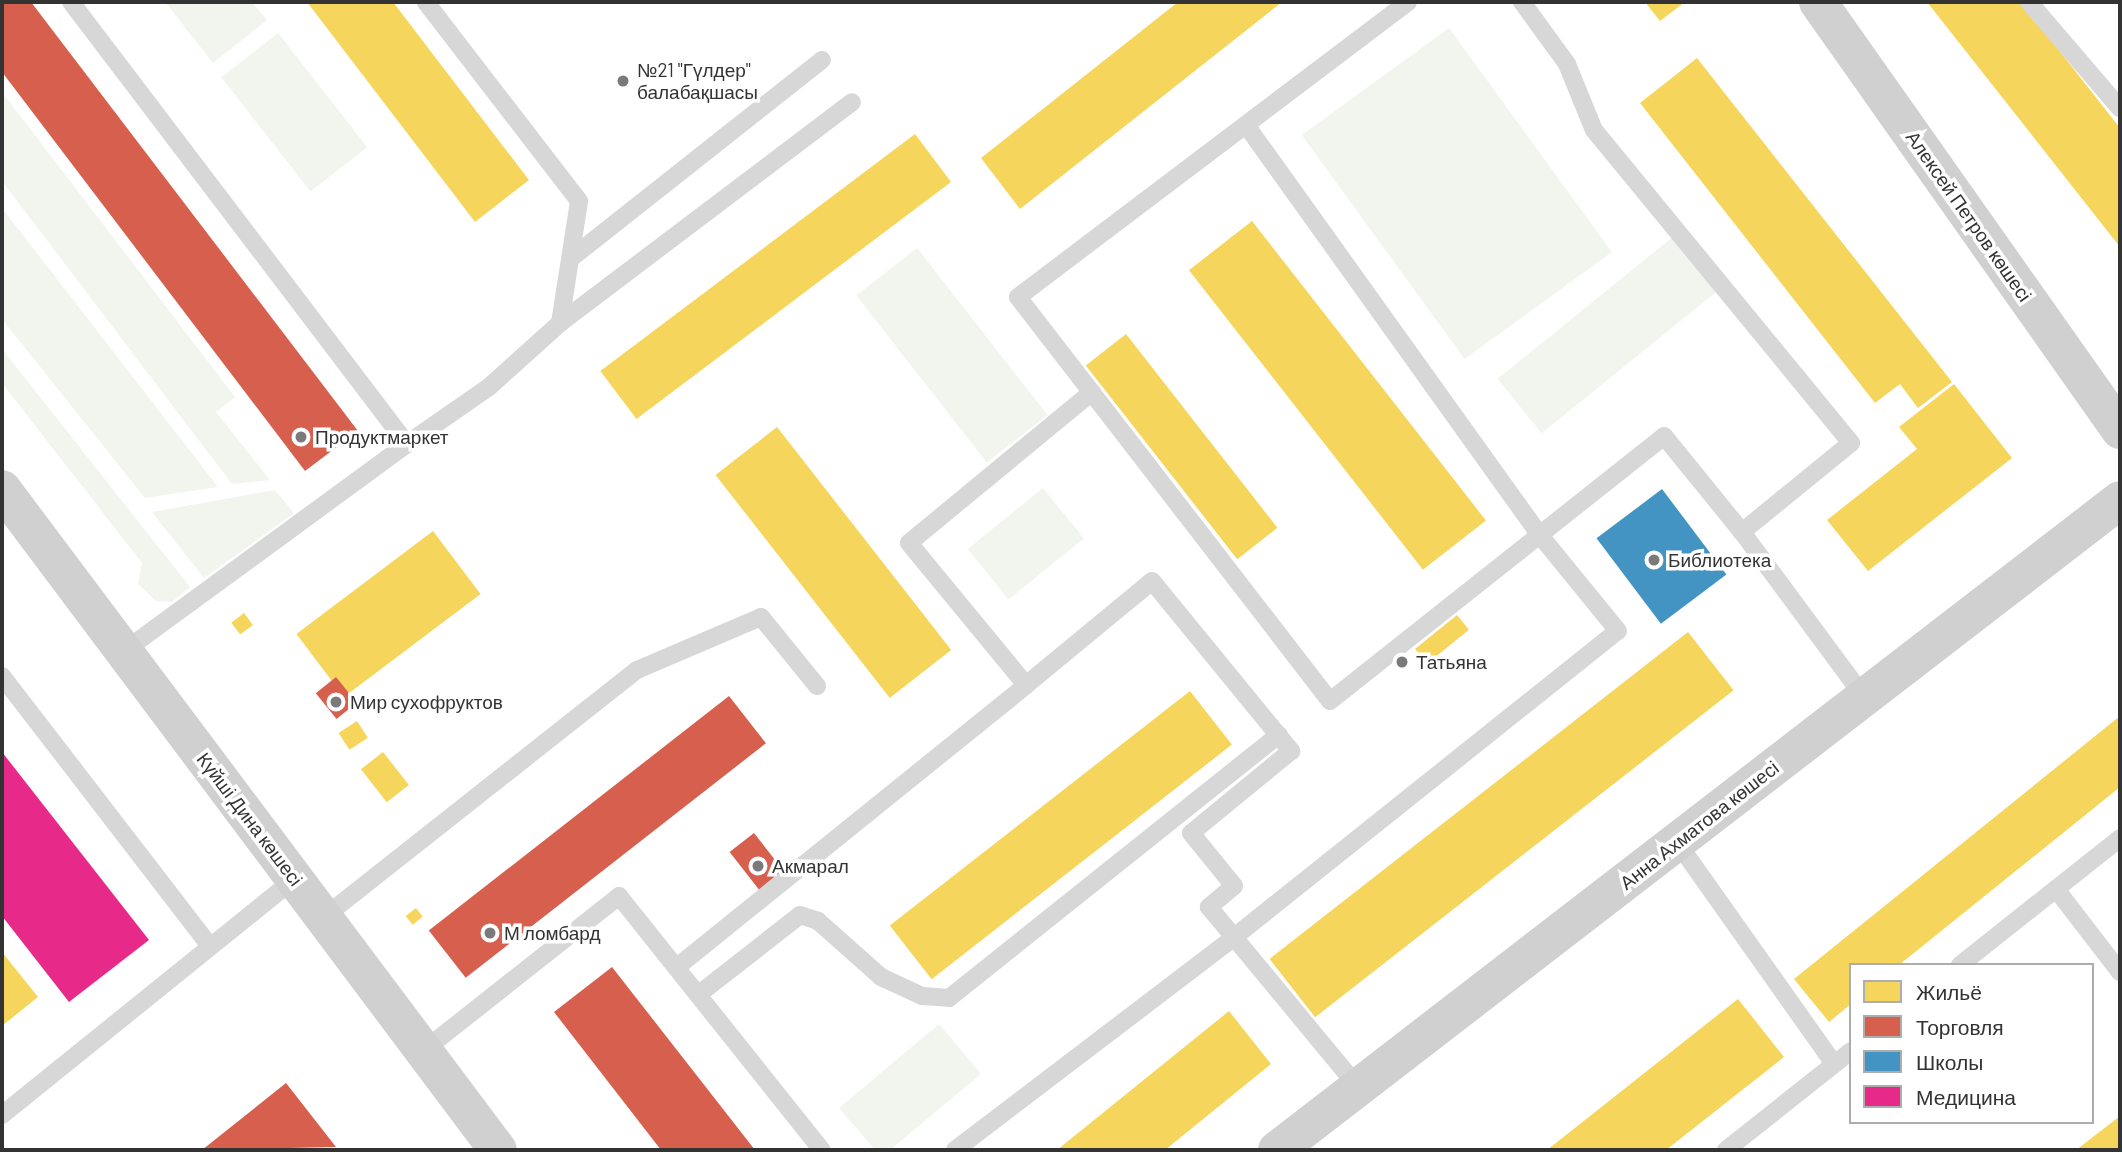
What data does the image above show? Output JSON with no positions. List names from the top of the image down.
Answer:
{
  "streets": {
    "street": ["Алексей Петров көшесі", "Күйші Дина көшесі", "Анна Ахматова көшесі"]
  },
  "places": [
    "№21 \"Гүлдер\" балабақшасы",
    "Продуктмаркет",
    "Библиотека",
    "Татьяна",
    "Мир сухофруктов",
    "Акмарал",
    "М ломбард"
  ],
  "legend": [
    "Жильё",
    "Торговля",
    "Школы",
    "Медицина"
  ]
}
